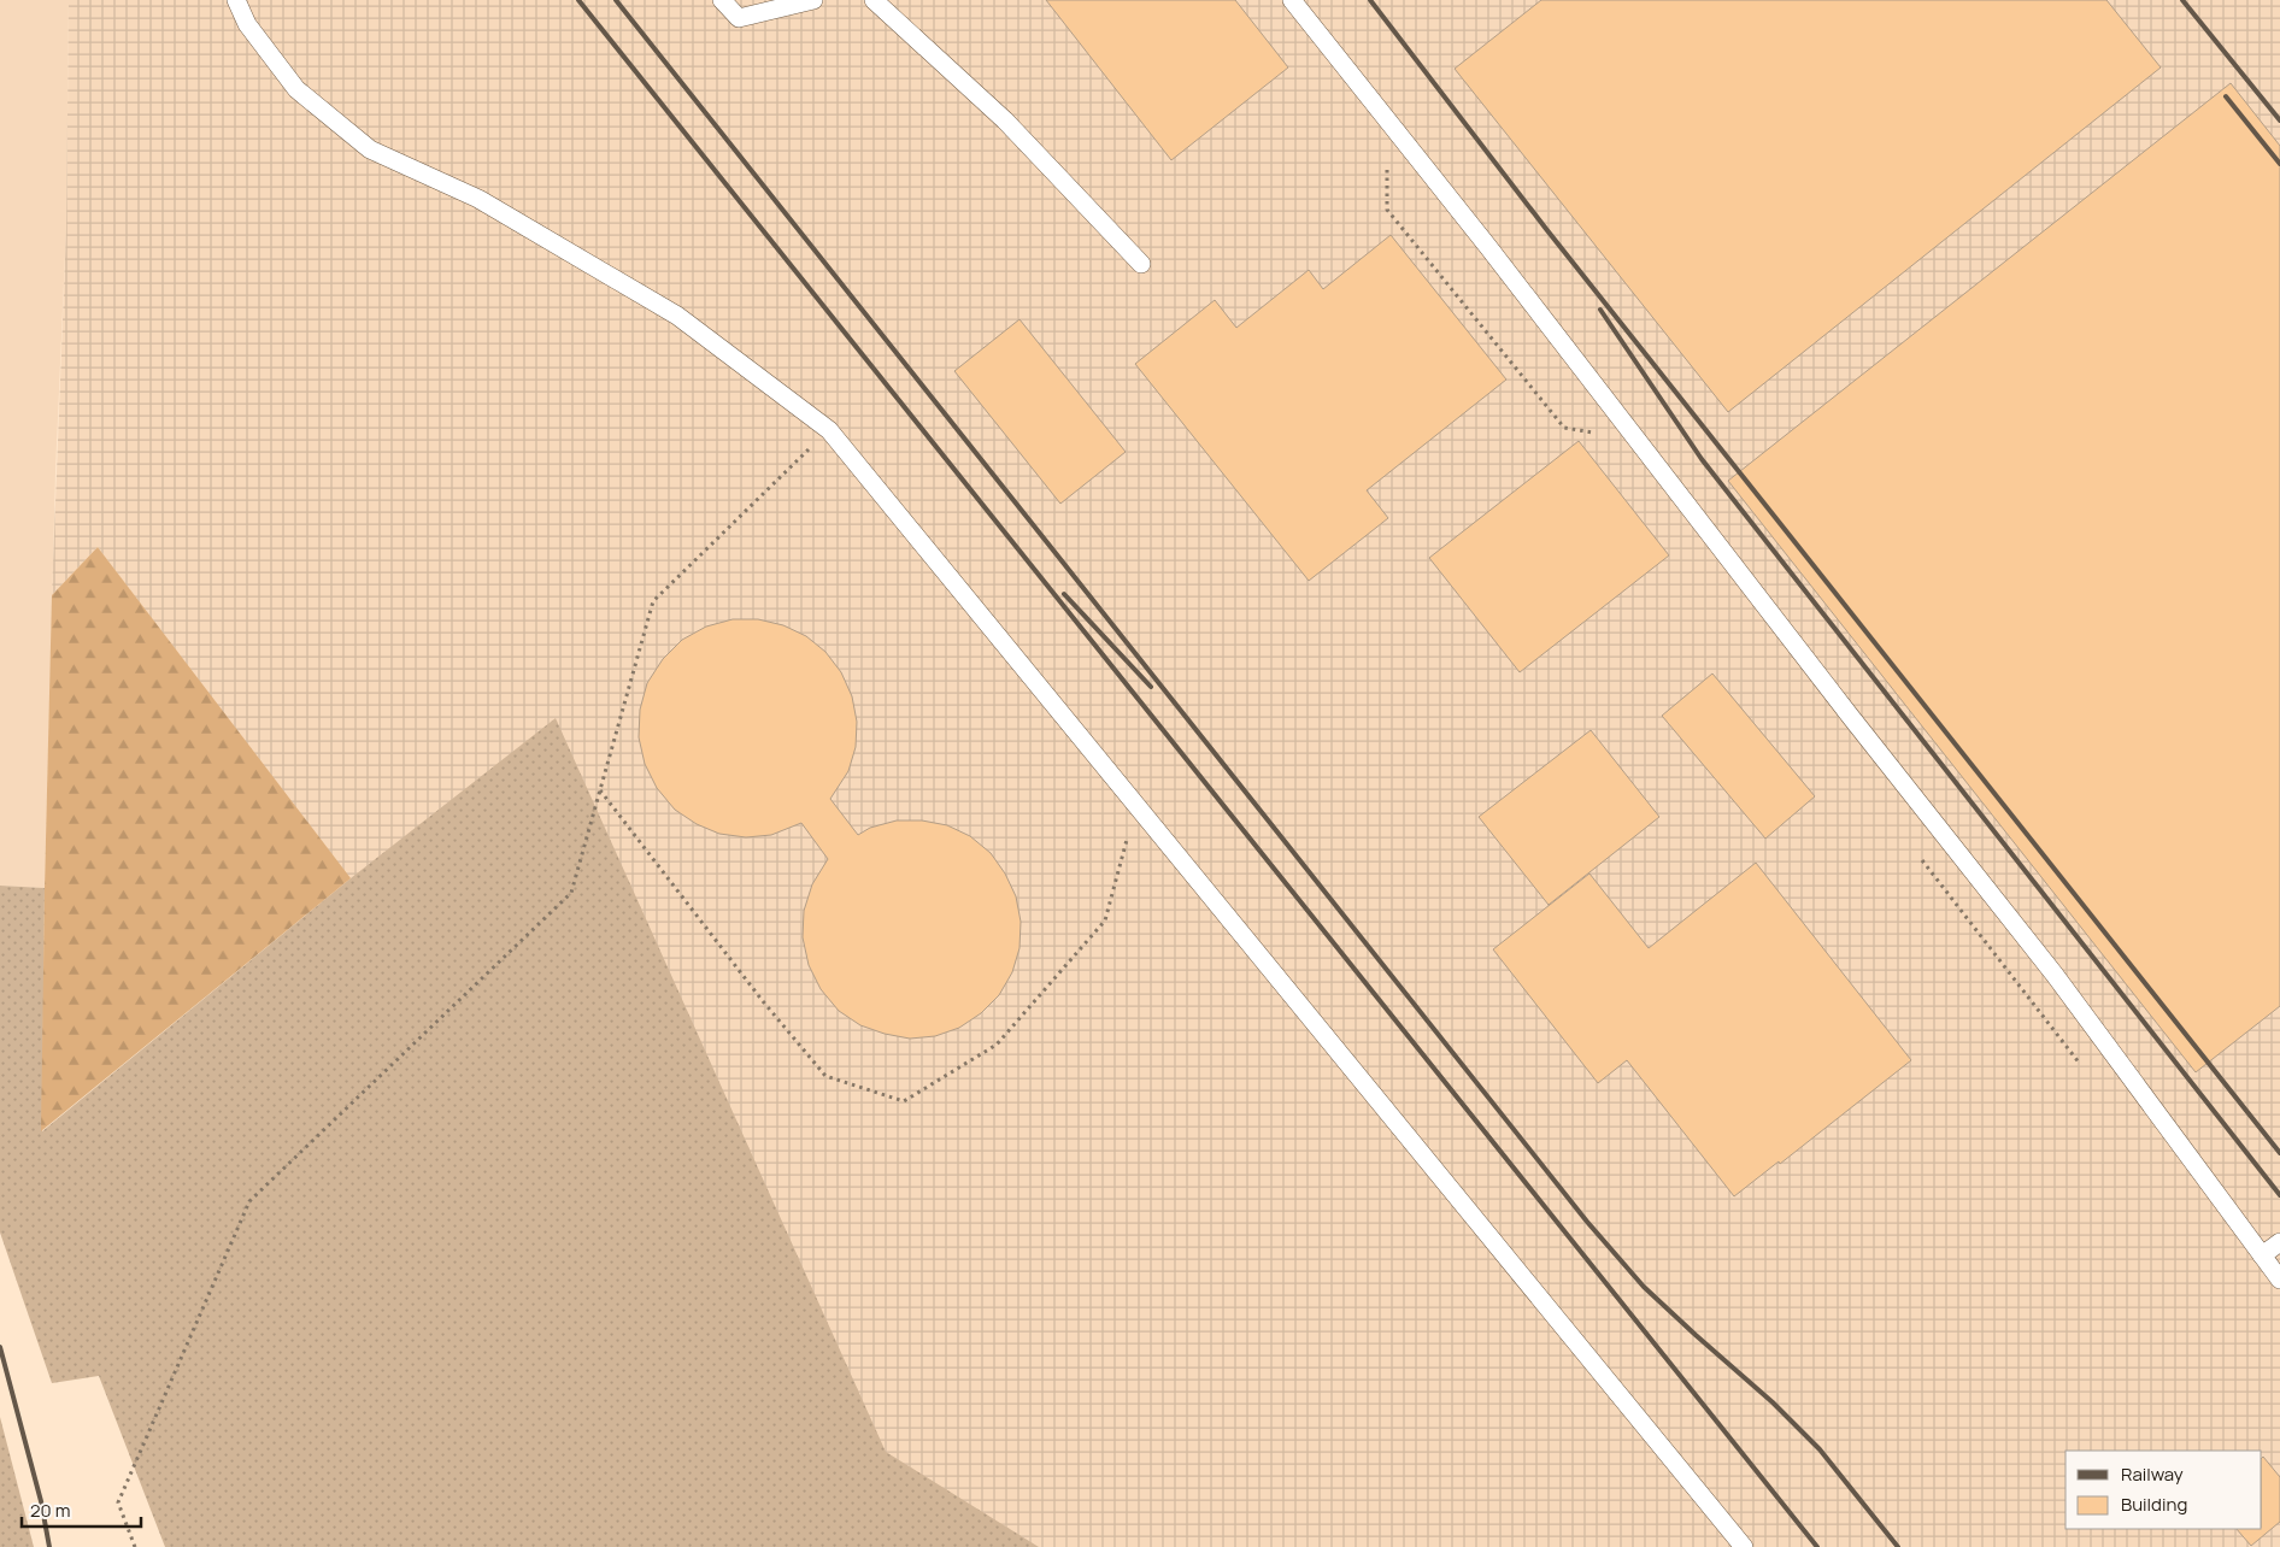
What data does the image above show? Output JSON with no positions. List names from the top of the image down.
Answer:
{
  "legend": ["Railway", "Building"],
  "scale_bar": "20 m"
}
